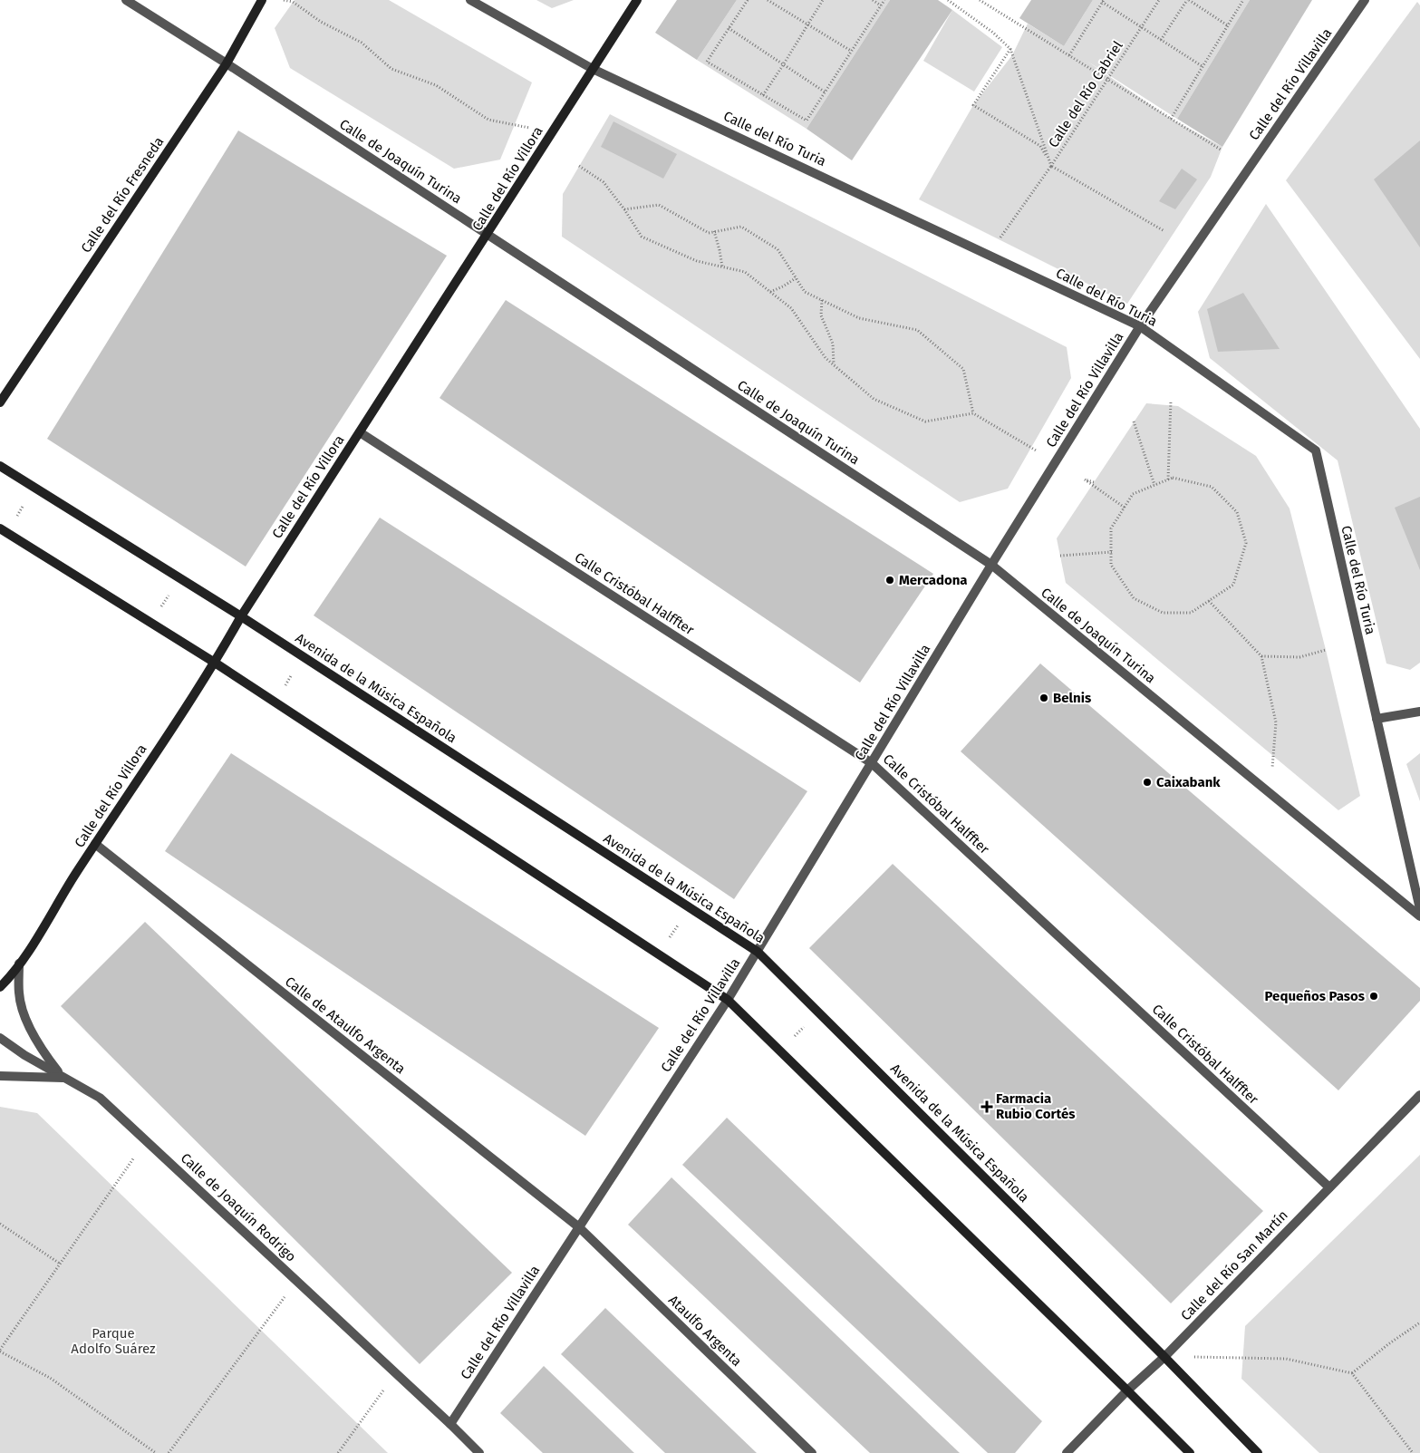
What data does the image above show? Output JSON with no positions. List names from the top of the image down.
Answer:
{
  "streets": {
    "street": [
      "Calle del Río Villavilla",
      "Calle del Río Turia",
      "Calle de Joaquín Turina",
      "Calle del Río Villora",
      "Calle del Río Fresneda",
      "Calle Cristóbal Halffter",
      "Avenida de la Música Española",
      "Calle de Ataulfo Argenta",
      "Calle de Joaquín Rodrigo",
      "Calle del Río San Martín",
      "Ataulfo Argenta"
    ],
    "path": ["Calle del Río Cabriel"]
  },
  "crossings": [
    ["Calle del Río Villavilla", "Calle del Río Turia"],
    ["Calle del Río Villavilla", "Calle de Joaquín Turina"],
    ["Calle del Río Villavilla", "Calle Cristóbal Halffter"],
    ["Calle del Río Villavilla", "Avenida de la Música Española"],
    ["Calle del Río Villavilla", "Calle de Ataulfo Argenta"],
    ["Calle del Río Villavilla", "Calle de Joaquín Rodrigo"],
    ["Calle del Río Villavilla", "Ataulfo Argenta"],
    ["Calle del Río Turia", "Calle del Río Villora"],
    ["Calle de Joaquín Turina", "Calle del Río Villora"],
    ["Calle de Joaquín Turina", "Calle del Río Fresneda"],
    ["Calle del Río Villora", "Calle Cristóbal Halffter"],
    ["Calle del Río Villora", "Avenida de la Música Española"],
    ["Calle del Río Villora", "Calle de Ataulfo Argenta"],
    ["Calle del Río Villora", "Calle de Joaquín Rodrigo"],
    ["Calle Cristóbal Halffter", "Calle del Río San Martín"],
    ["Avenida de la Música Española", "Calle del Río San Martín"],
    ["Calle de Ataulfo Argenta", "Ataulfo Argenta"]
  ],
  "parks": ["Parque Adolfo Suárez"],
  "places": {
    "other": [
      "Mercadona",
      "Belnis",
      "Caixabank",
      "Pequeños Pasos"
    ],
    "health": ["Farmacia Rubio Cortés"]
  }
}
